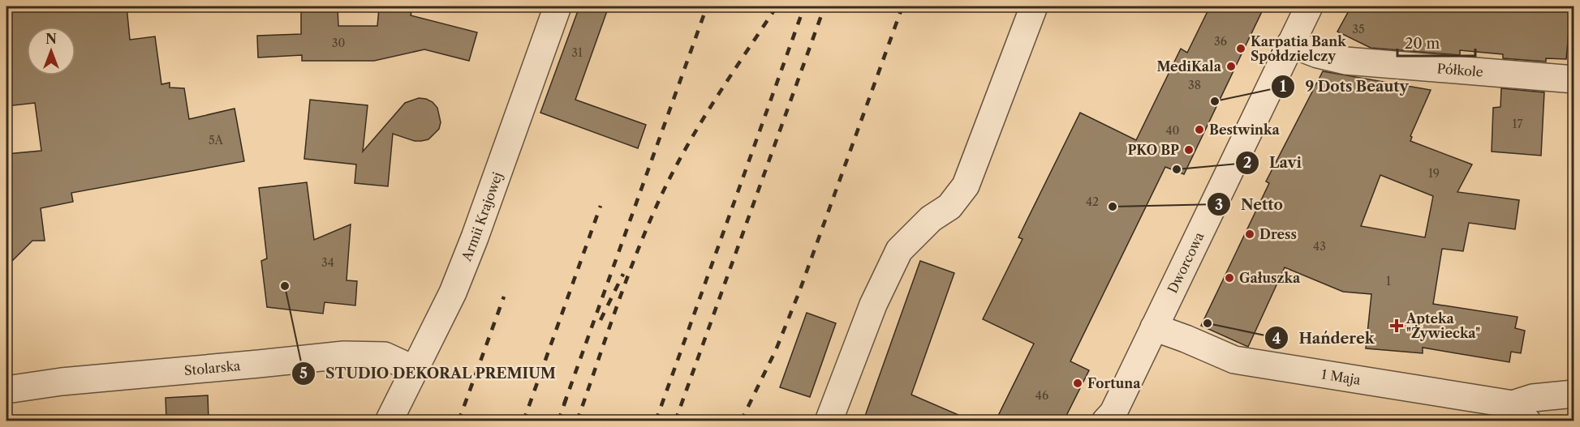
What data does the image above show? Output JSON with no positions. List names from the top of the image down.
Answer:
{
  "streets": {
    "street": [
      "Półkole",
      "Armii Krajowej",
      "Dworcowa",
      "Stolarska",
      "1 Maja"
    ]
  },
  "crossings": [
    ["Półkole", "Dworcowa"],
    ["Armii Krajowej", "Stolarska"],
    ["Dworcowa", "1 Maja"]
  ],
  "places": {
    "other": [
      "Karpatia Bank Spółdzielczy",
      "MediKala",
      "9 Dots Beauty",
      "Bestwinka",
      "PKO BP",
      "Lavi",
      "Netto",
      "Dress",
      "Gałuszka",
      "STUDIO DEKORAL PREMIUM",
      "Hańderek",
      "Fortuna"
    ],
    "health": ["Apteka \"Żywiecka\""]
  },
  "house_numbers": [
    "35",
    "36",
    "30",
    "31",
    "38",
    "17",
    "40",
    "5A",
    "19",
    "42",
    "43",
    "34",
    "1",
    "46"
  ],
  "scale_bar": "20 m",
  "north": "top"
}
